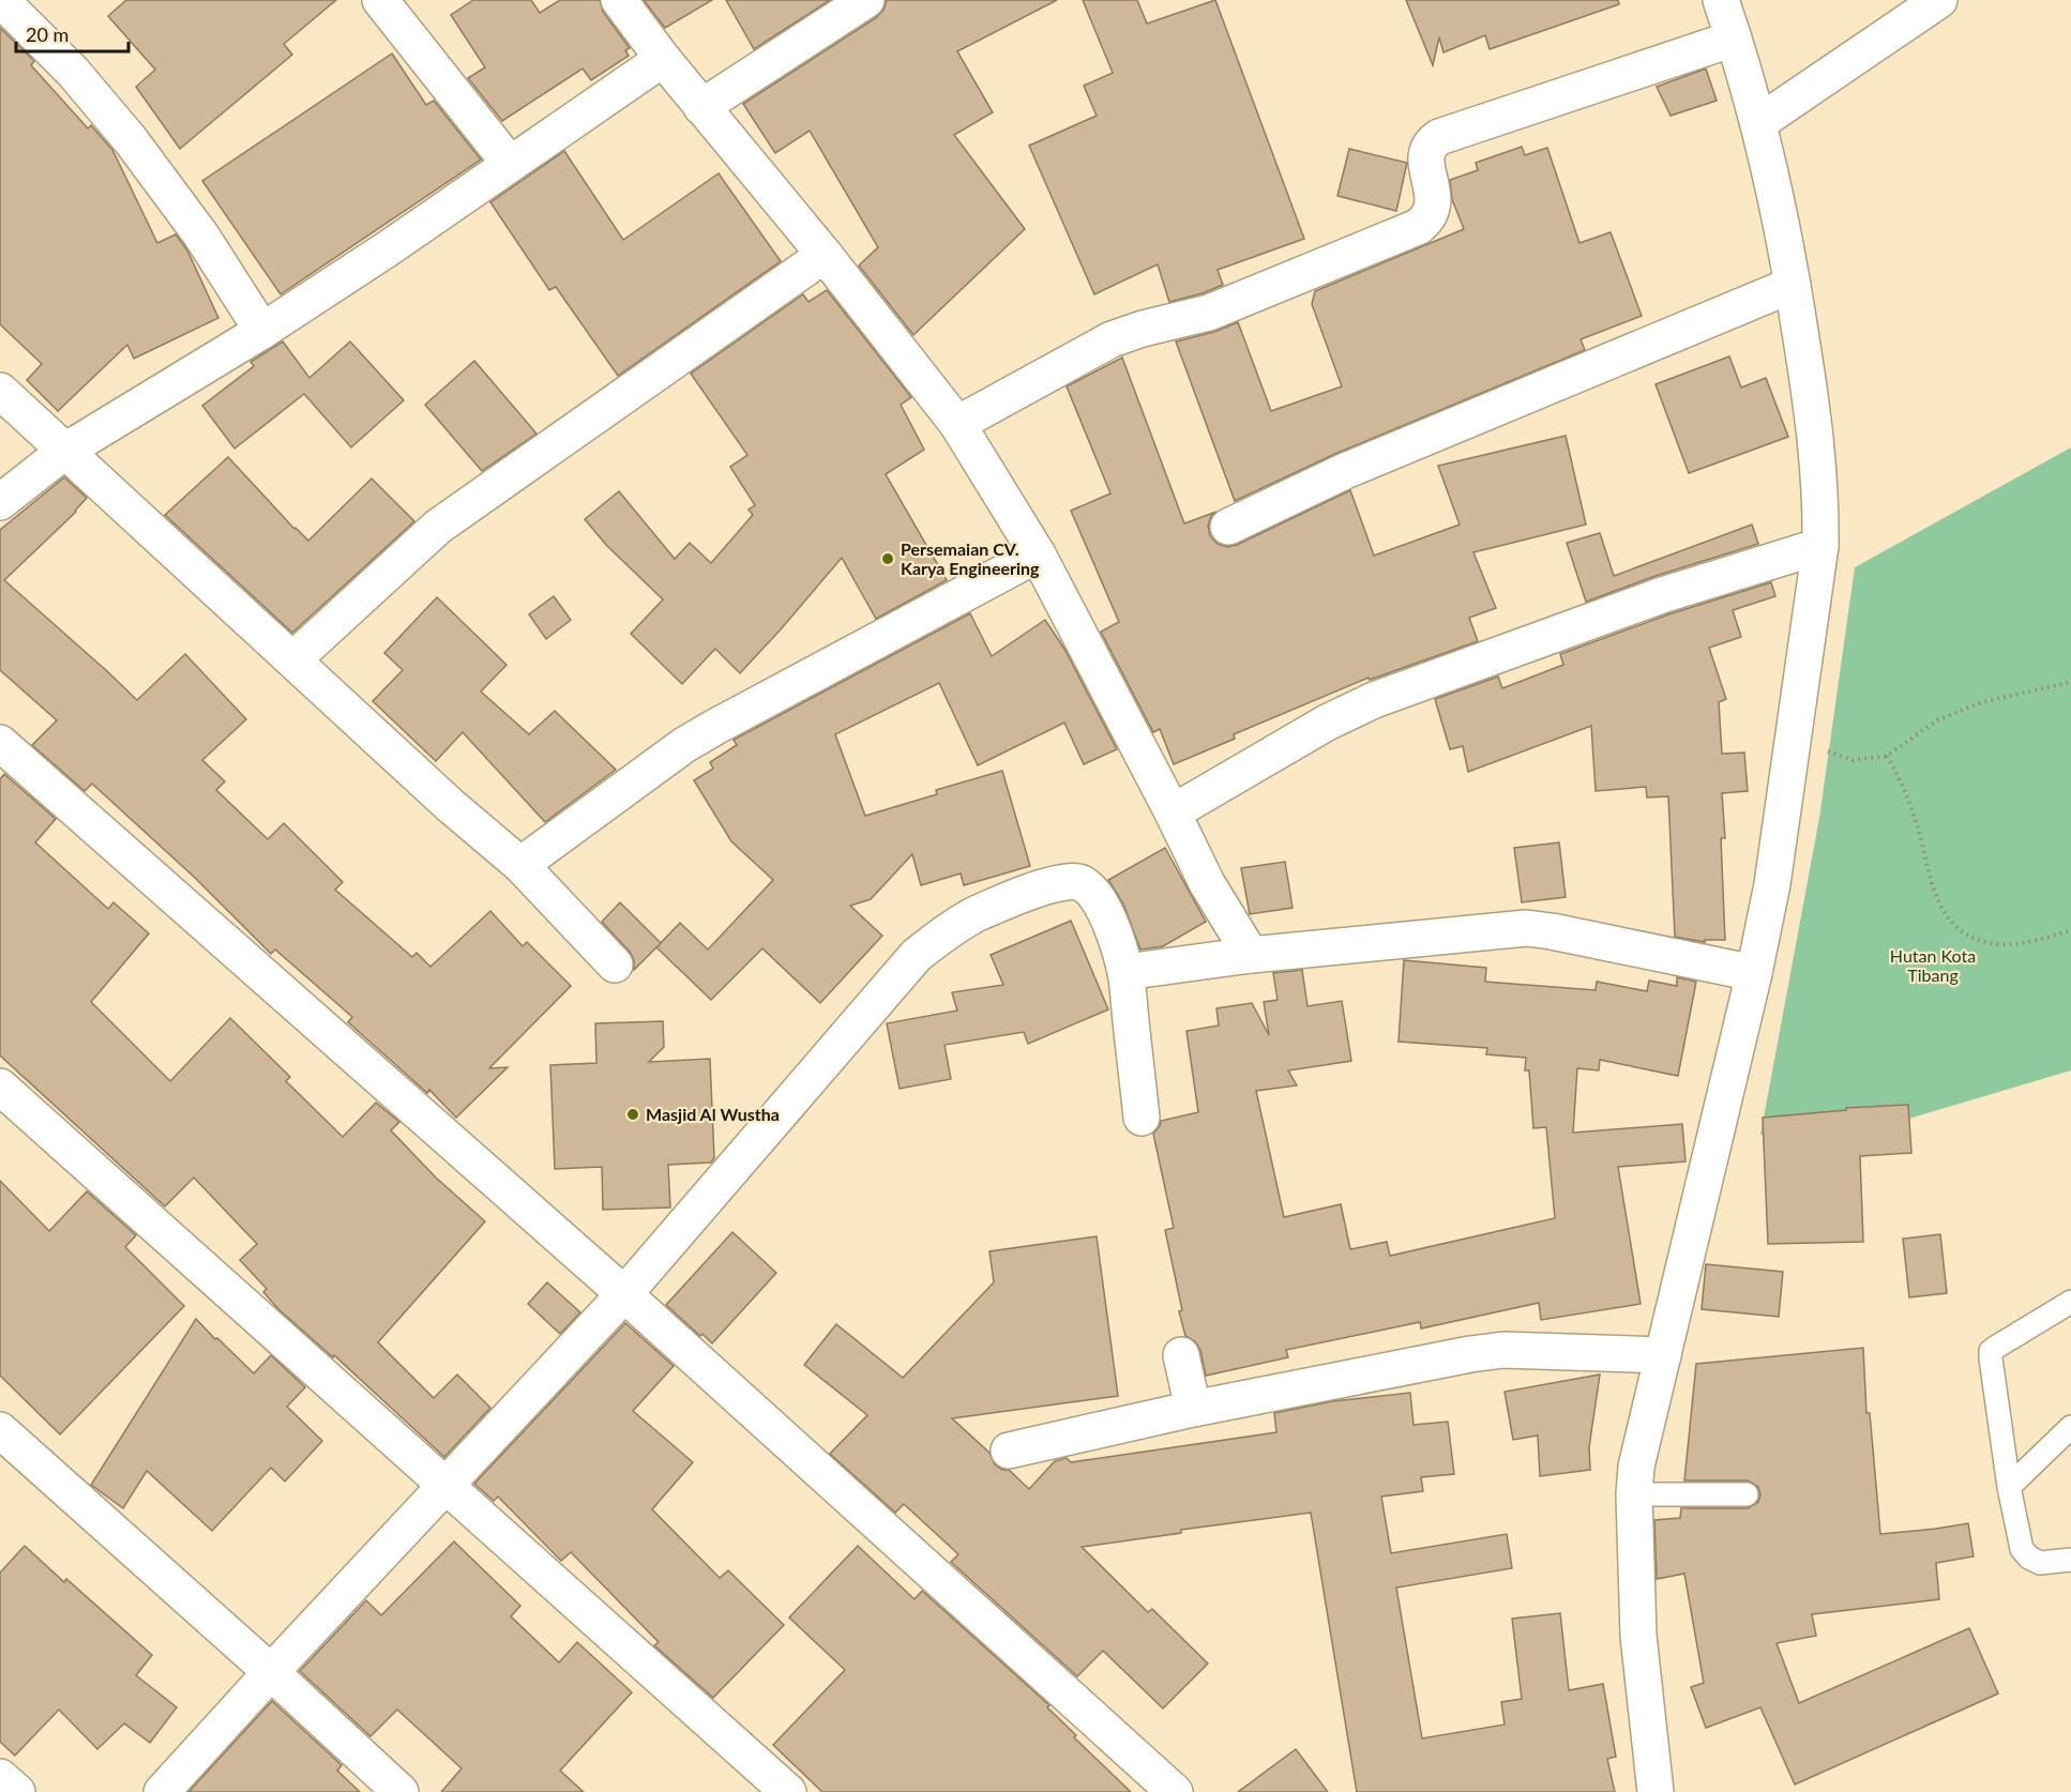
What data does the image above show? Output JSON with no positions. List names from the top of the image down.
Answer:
{
  "parks": ["Hutan Kota Tibang"],
  "places": ["Persemaian CV. Karya Engineering", "Masjid Al Wustha"],
  "scale_bar": "20 m"
}
